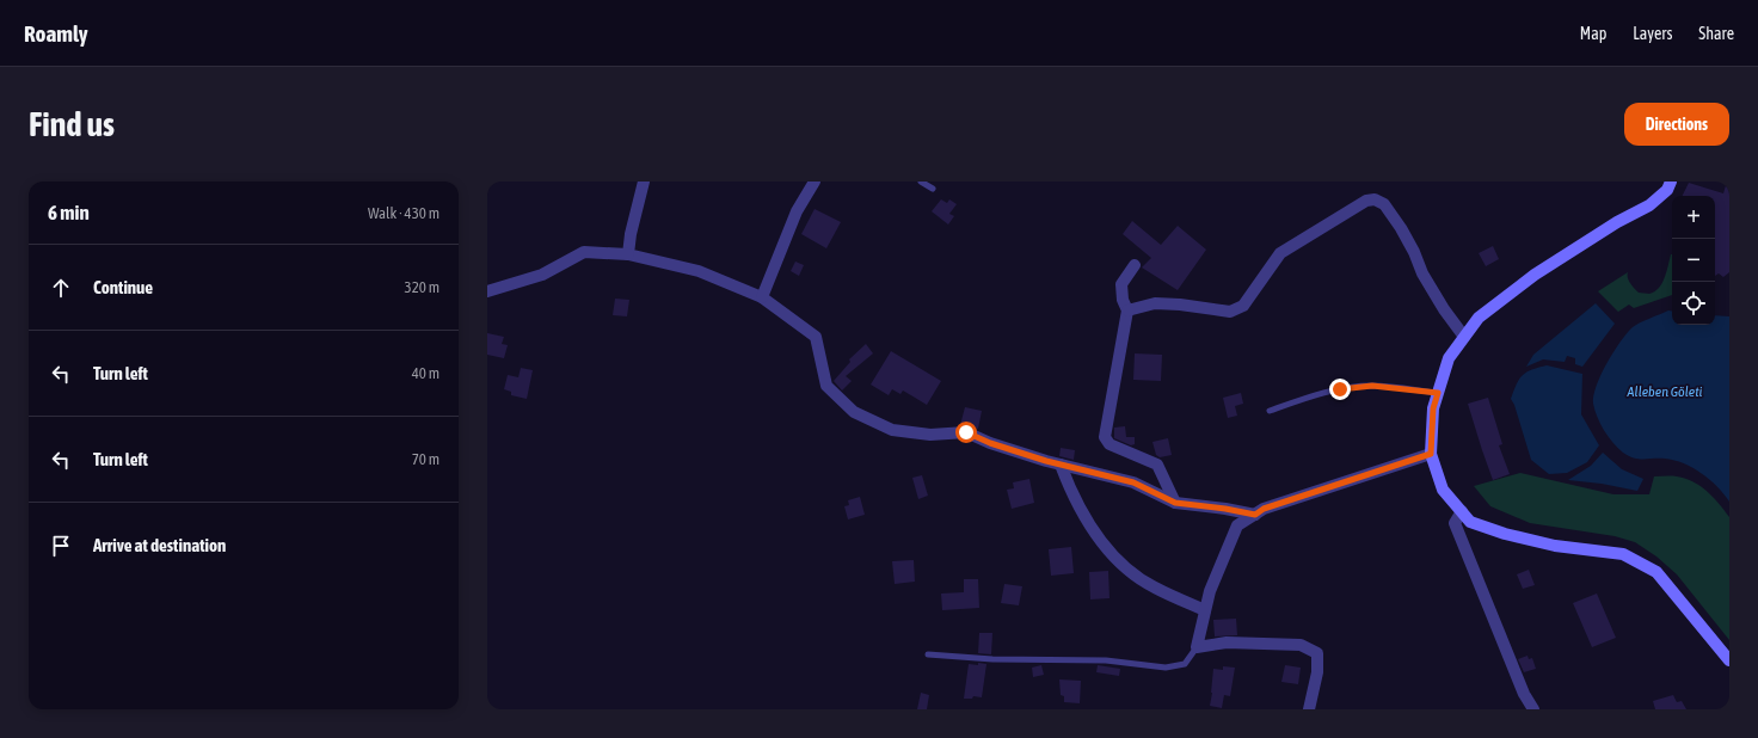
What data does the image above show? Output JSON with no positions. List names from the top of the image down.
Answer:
{
  "water": ["Alleben Göleti"],
  "page": {
    "header": "Roamly",
    "nav": ["Map", "Layers", "Share"],
    "buttons": "Directions",
    "title": "Find us",
    "heading": ["6 min", "Walk · 430 m"],
    "map_buttons": ["+", "−"],
    "list": [
      ["Continue", "320 m"],
      ["Turn left", "40 m"],
      ["Turn left", "70 m"],
      "Arrive at destination"
    ]
  }
}
